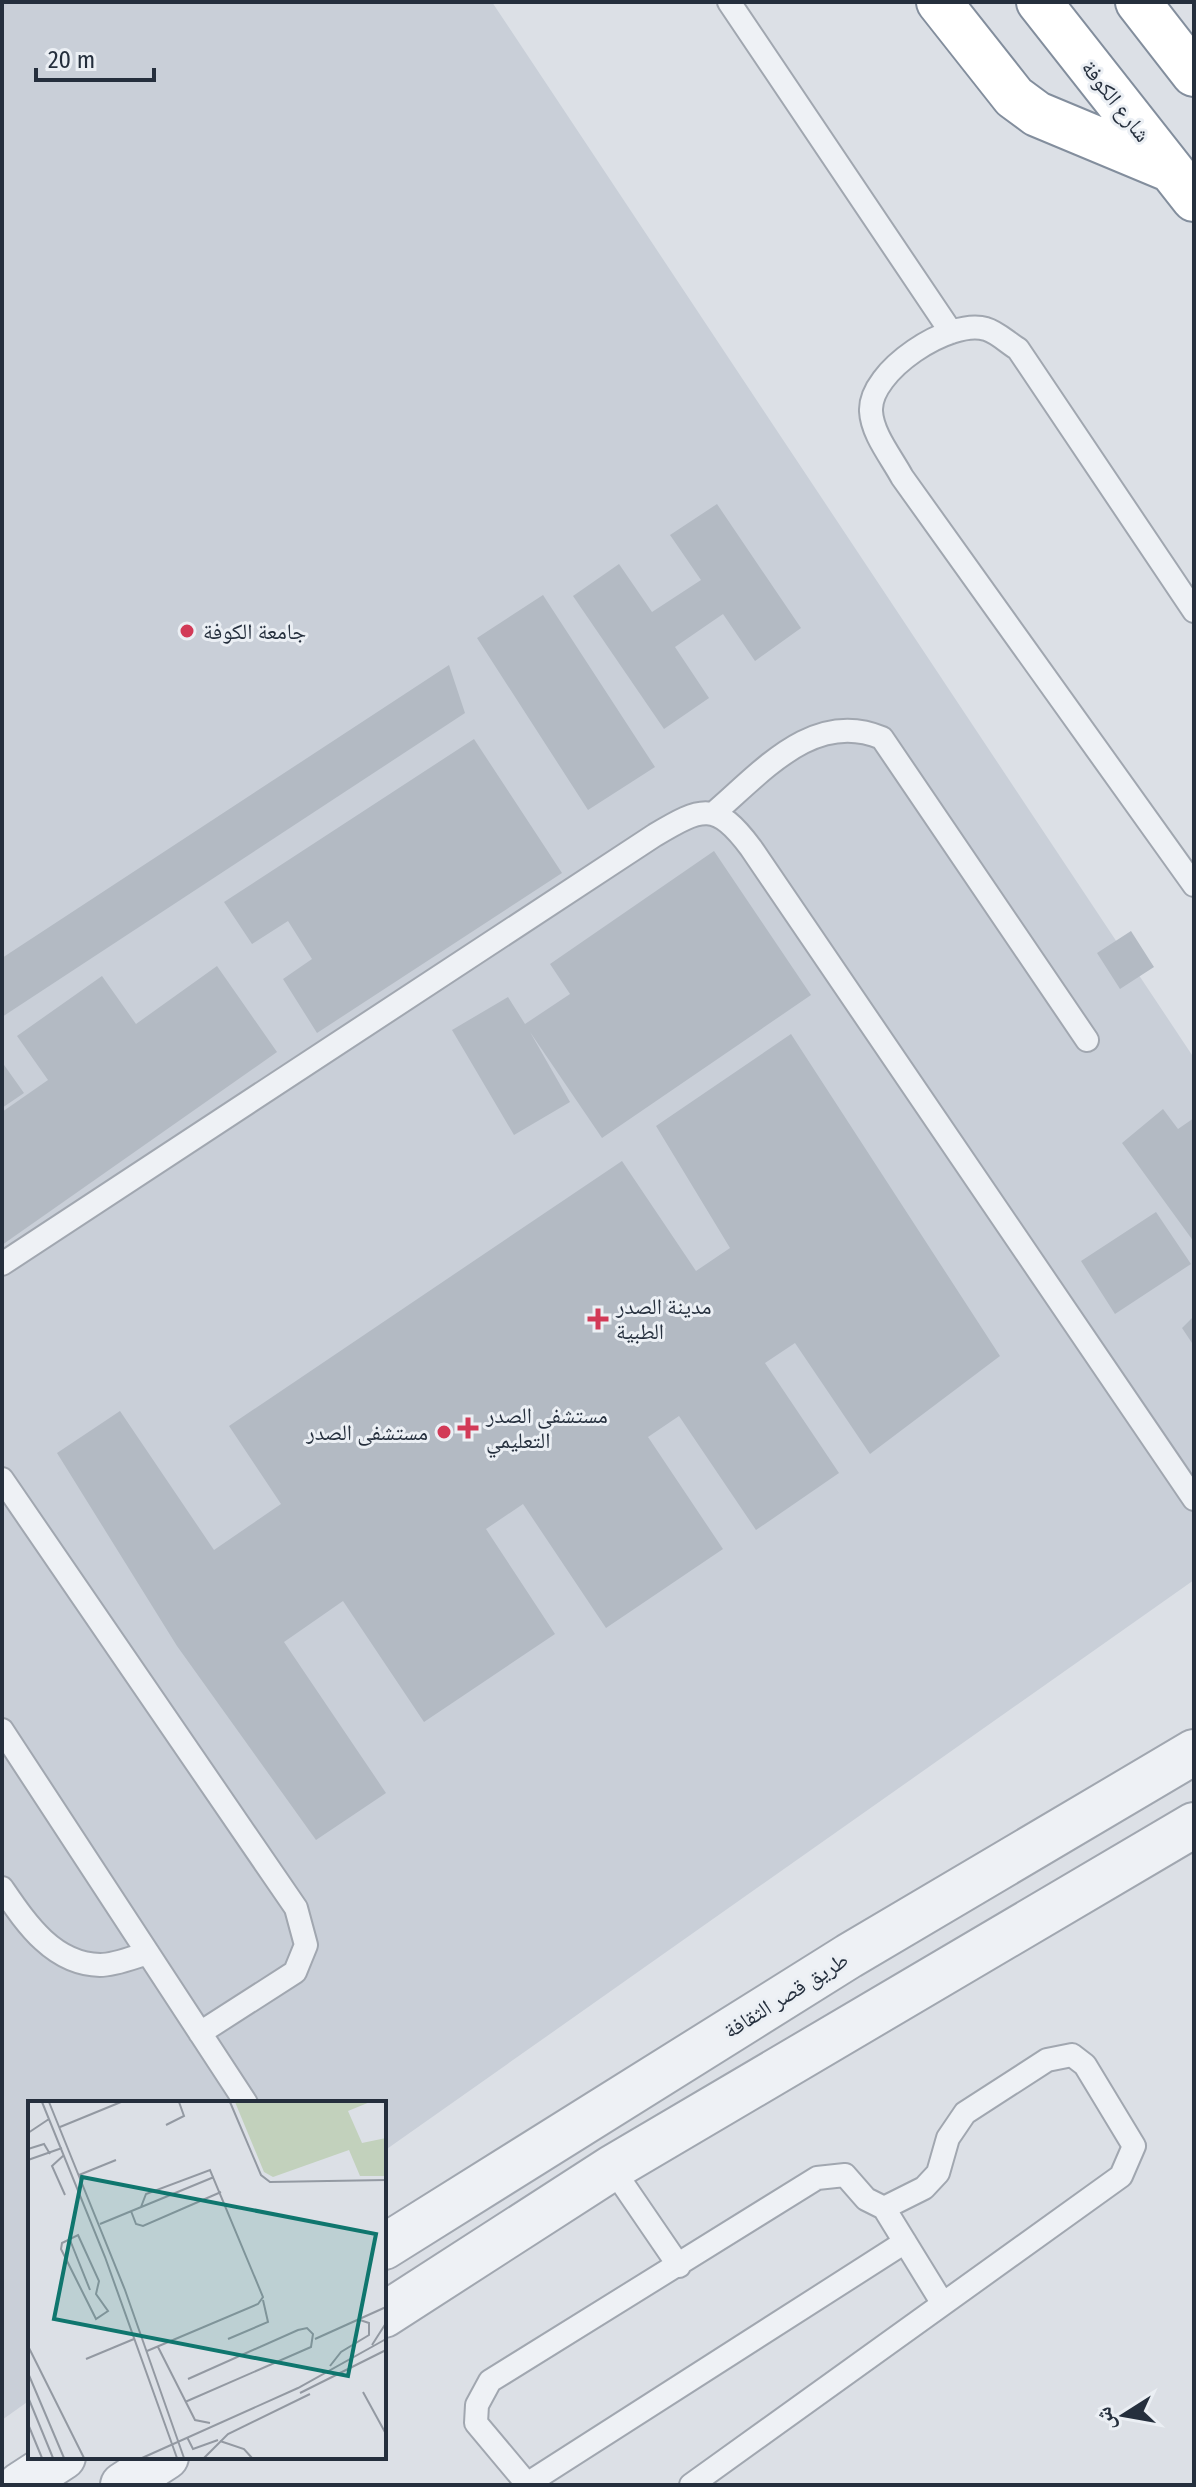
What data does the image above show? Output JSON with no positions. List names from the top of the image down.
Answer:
{
  "streets": {
    "highway": ["شارع الكوفة"],
    "street": ["طريق قصر الثقافة"]
  },
  "places": {
    "other": ["جامعة الكوفة", "مستشفى الصدر"],
    "health": ["مدينة الصدر الطبية", "مستشفى الصدر التعليمي"]
  },
  "scale_bar": "20 m",
  "north": "left"
}
